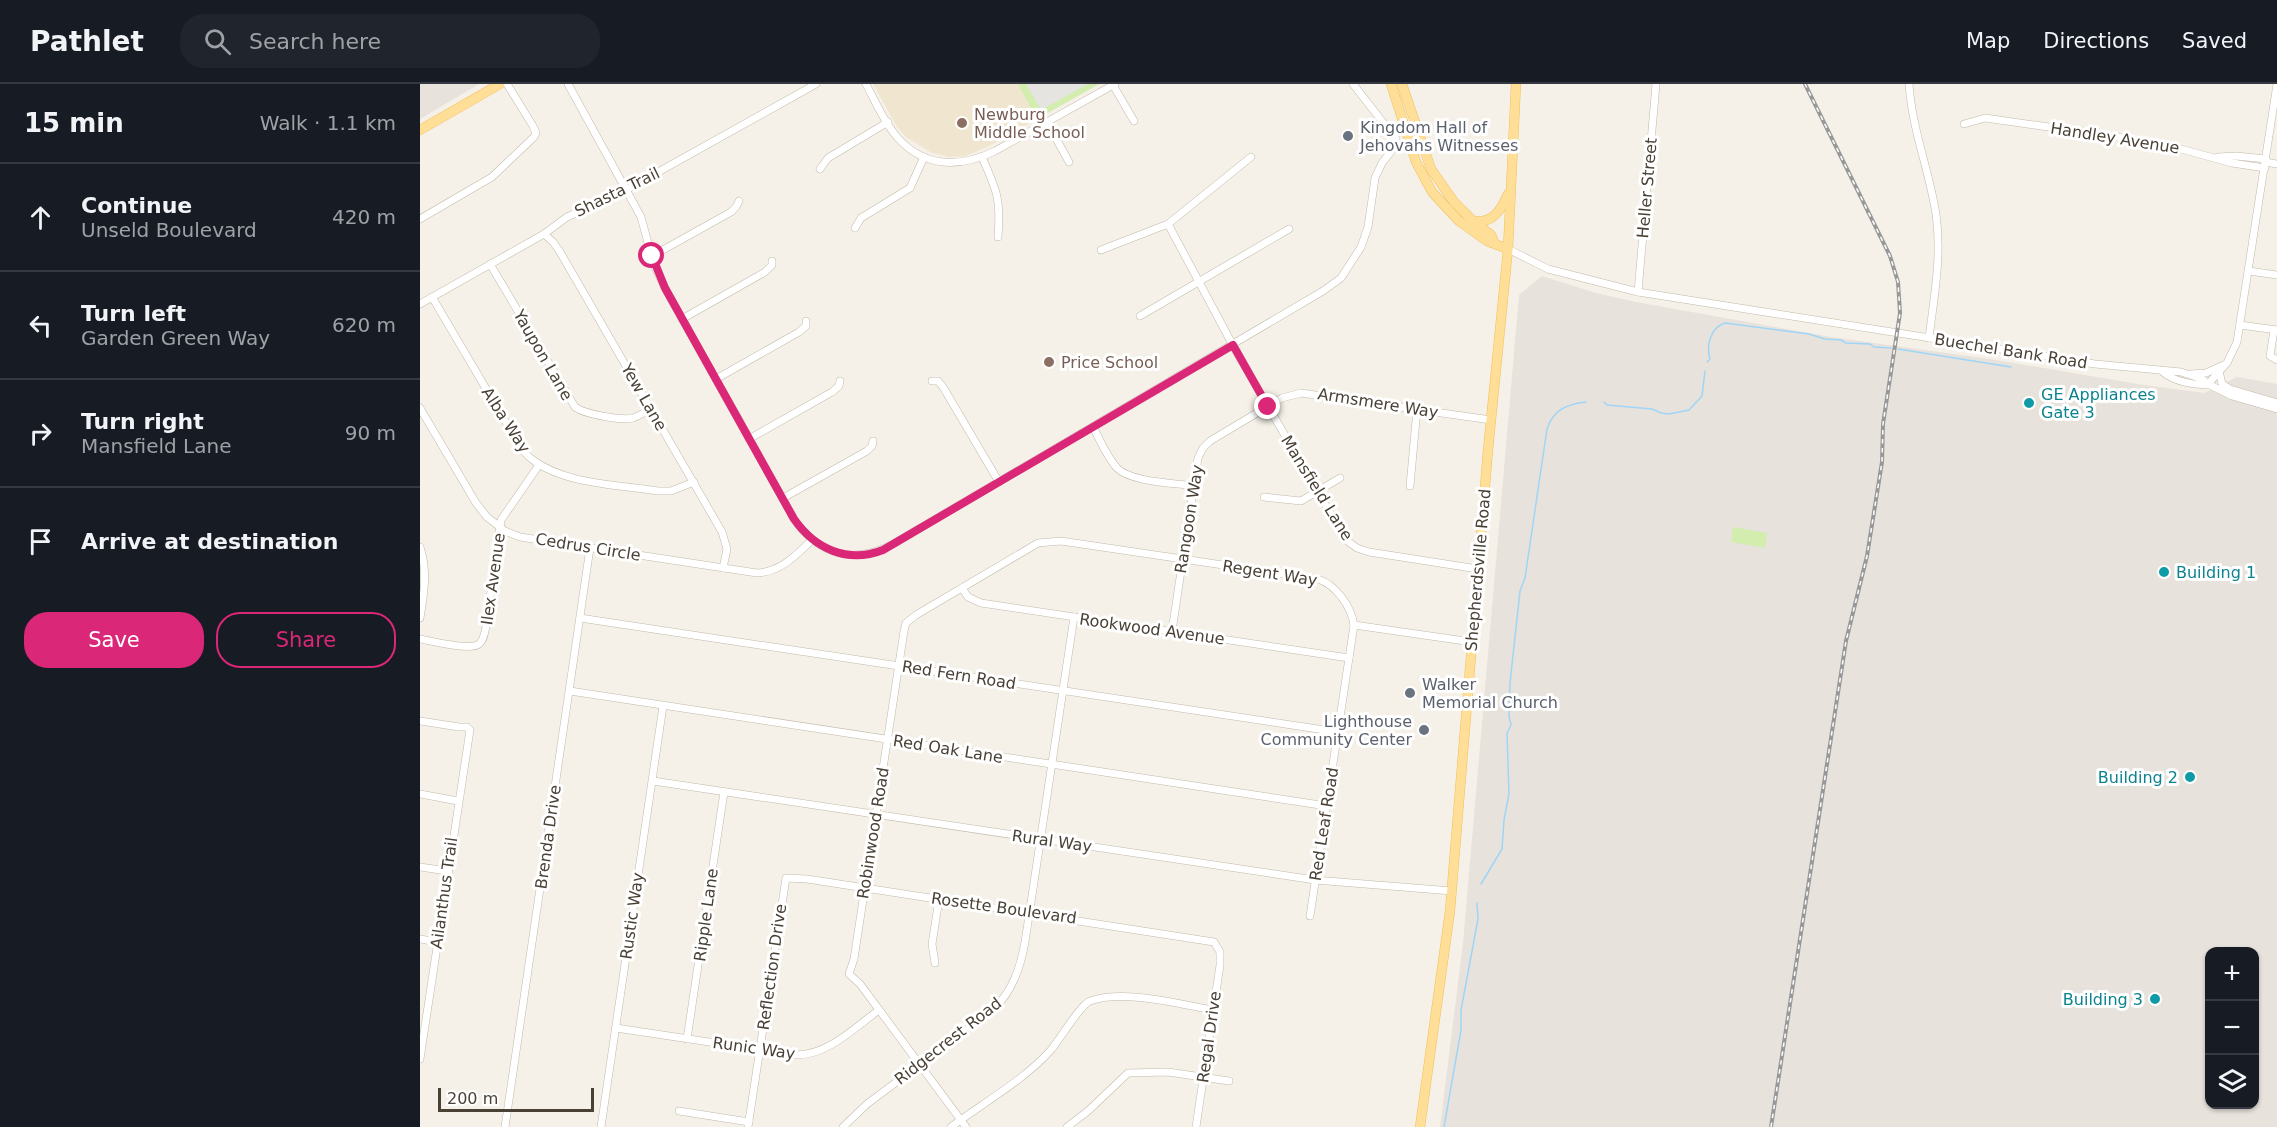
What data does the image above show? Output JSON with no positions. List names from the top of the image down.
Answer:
{
  "streets": {
    "main road": ["Shepherdsville Road"],
    "street": [
      "Handley Avenue",
      "Heller Street",
      "Shasta Trail",
      "Buechel Bank Road",
      "Yaupon Lane",
      "Yew Lane",
      "Armsmere Way",
      "Alba Way",
      "Mansfield Lane",
      "Rangoon Way",
      "Cedrus Circle",
      "Regent Way",
      "Ilex Avenue",
      "Rookwood Avenue",
      "Red Fern Road",
      "Red Oak Lane",
      "Red Leaf Road",
      "Robinwood Road",
      "Brenda Drive",
      "Rural Way",
      "Ailanthus Trail",
      "Rosette Boulevard",
      "Ripple Lane",
      "Rustic Way",
      "Reflection Drive",
      "Regal Drive",
      "Ridgecrest Road",
      "Runic Way"
    ]
  },
  "crossings": [
    ["Heller Street", "Buechel Bank Road"],
    ["Shasta Trail", "Yaupon Lane"],
    ["Shasta Trail", "Yew Lane"],
    ["Shasta Trail", "Alba Way"],
    ["Buechel Bank Road", "Shepherdsville Road"],
    ["Yaupon Lane", "Yew Lane"],
    ["Yew Lane", "Alba Way"],
    ["Yew Lane", "Cedrus Circle"],
    ["Armsmere Way", "Mansfield Lane"],
    ["Armsmere Way", "Rangoon Way"],
    ["Armsmere Way", "Shepherdsville Road"],
    ["Alba Way", "Ilex Avenue"],
    ["Mansfield Lane", "Rangoon Way"],
    ["Mansfield Lane", "Shepherdsville Road"],
    ["Rangoon Way", "Regent Way"],
    ["Rangoon Way", "Rookwood Avenue"],
    ["Cedrus Circle", "Ilex Avenue"],
    ["Cedrus Circle", "Brenda Drive"],
    ["Shepherdsville Road", "Rural Way"],
    ["Regent Way", "Red Leaf Road"],
    ["Regent Way", "Robinwood Road"],
    ["Rookwood Avenue", "Red Leaf Road"],
    ["Rookwood Avenue", "Robinwood Road"],
    ["Rookwood Avenue", "Ridgecrest Road"],
    ["Red Fern Road", "Red Leaf Road"],
    ["Red Fern Road", "Robinwood Road"],
    ["Red Fern Road", "Brenda Drive"],
    ["Red Fern Road", "Ridgecrest Road"],
    ["Red Oak Lane", "Red Leaf Road"],
    ["Red Oak Lane", "Robinwood Road"],
    ["Red Oak Lane", "Brenda Drive"],
    ["Red Oak Lane", "Rustic Way"],
    ["Red Oak Lane", "Ridgecrest Road"],
    ["Red Leaf Road", "Rural Way"],
    ["Robinwood Road", "Rural Way"],
    ["Robinwood Road", "Rosette Boulevard"],
    ["Robinwood Road", "Ridgecrest Road"],
    ["Robinwood Road", "Runic Way"],
    ["Rural Way", "Ripple Lane"],
    ["Rural Way", "Rustic Way"],
    ["Rural Way", "Ridgecrest Road"],
    ["Rosette Boulevard", "Reflection Drive"],
    ["Rosette Boulevard", "Regal Drive"],
    ["Rosette Boulevard", "Ridgecrest Road"],
    ["Ripple Lane", "Runic Way"],
    ["Rustic Way", "Runic Way"],
    ["Reflection Drive", "Runic Way"]
  ],
  "places": [
    "Newburg Middle School",
    "Kingdom Hall of Jehovahs Witnesses",
    "Price School",
    "GE Appliances Gate 3",
    "Building 1",
    "Walker Memorial Church",
    "Lighthouse Community Center",
    "Building 2",
    "Building 3"
  ],
  "scale_bar": "200 m",
  "page": {
    "header": "Pathlet",
    "search": "Search here",
    "nav": ["Map", "Directions", "Saved"],
    "heading": ["15 min", "Walk · 1.1 km"],
    "list": [
      ["Continue", "Unseld Boulevard", "420 m"],
      ["Turn left", "Garden Green Way", "620 m"],
      ["Turn right", "Mansfield Lane", "90 m"],
      "Arrive at destination"
    ],
    "buttons": ["Save", "Share"],
    "map_buttons": ["+", "−"],
    "scale": "200 m"
  }
}
